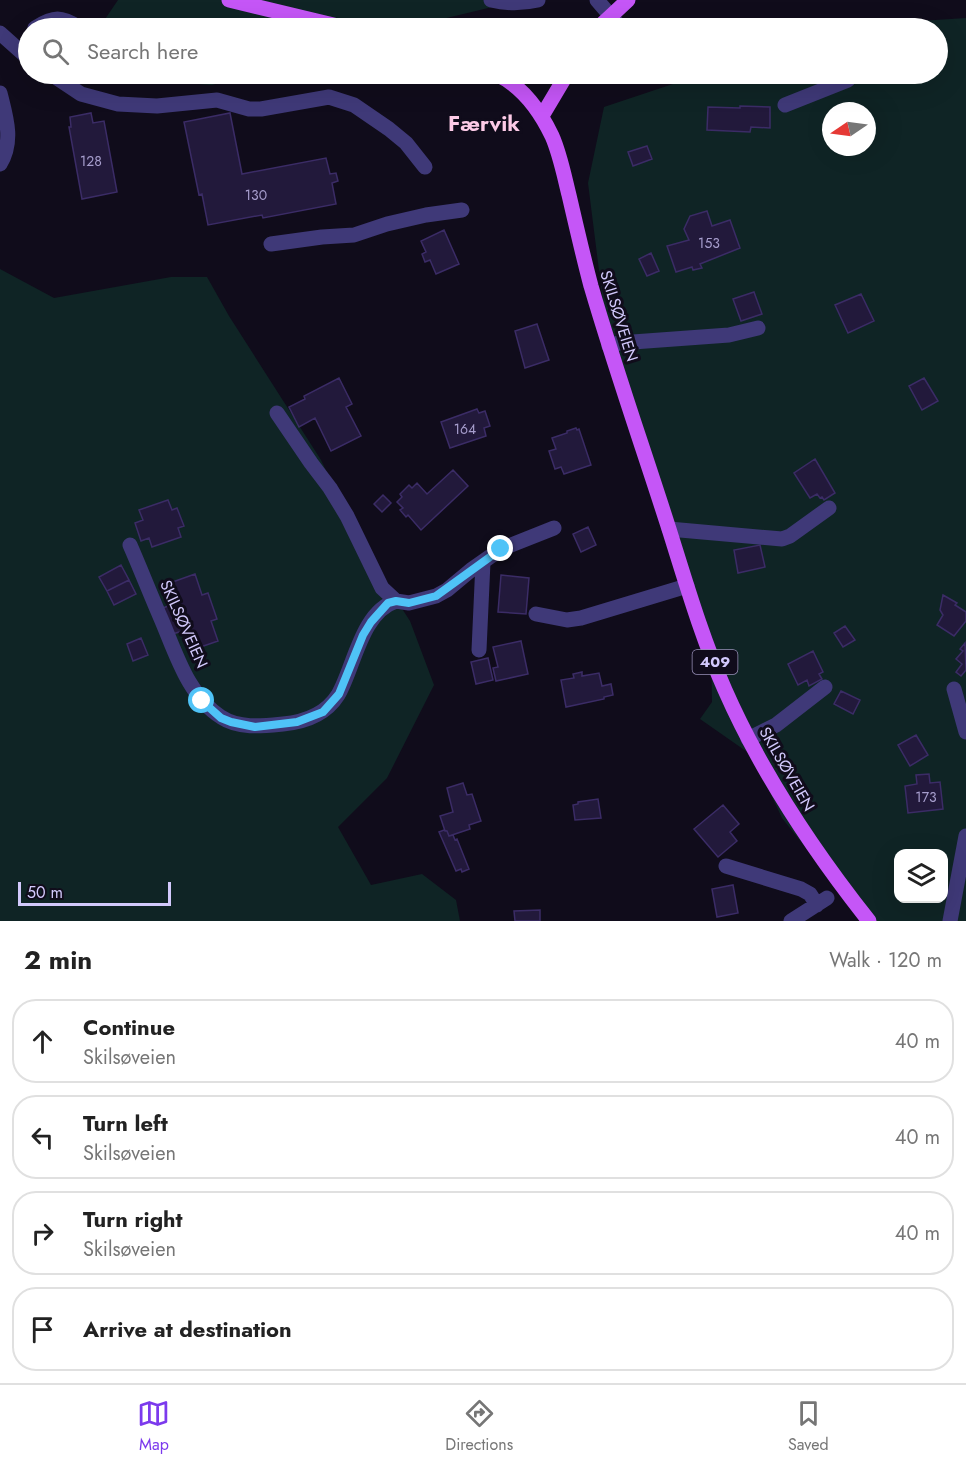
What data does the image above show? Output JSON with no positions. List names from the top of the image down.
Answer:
{
  "streets": {
    "main road": ["SKILSØVEIEN", "409"]
  },
  "districts": ["Færvik"],
  "house_numbers": [
    "128",
    "130",
    "153",
    "164",
    "173"
  ],
  "scale_bar": "50 m",
  "north": "left",
  "page": {
    "search": "Search here",
    "scale": "50 m",
    "heading": ["2 min", "Walk · 120 m"],
    "list": [
      ["Continue", "Skilsøveien", "40 m"],
      ["Turn left", "Skilsøveien", "40 m"],
      ["Turn right", "Skilsøveien", "40 m"],
      "Arrive at destination"
    ],
    "nav": ["Map", "Directions", "Saved"]
  }
}
